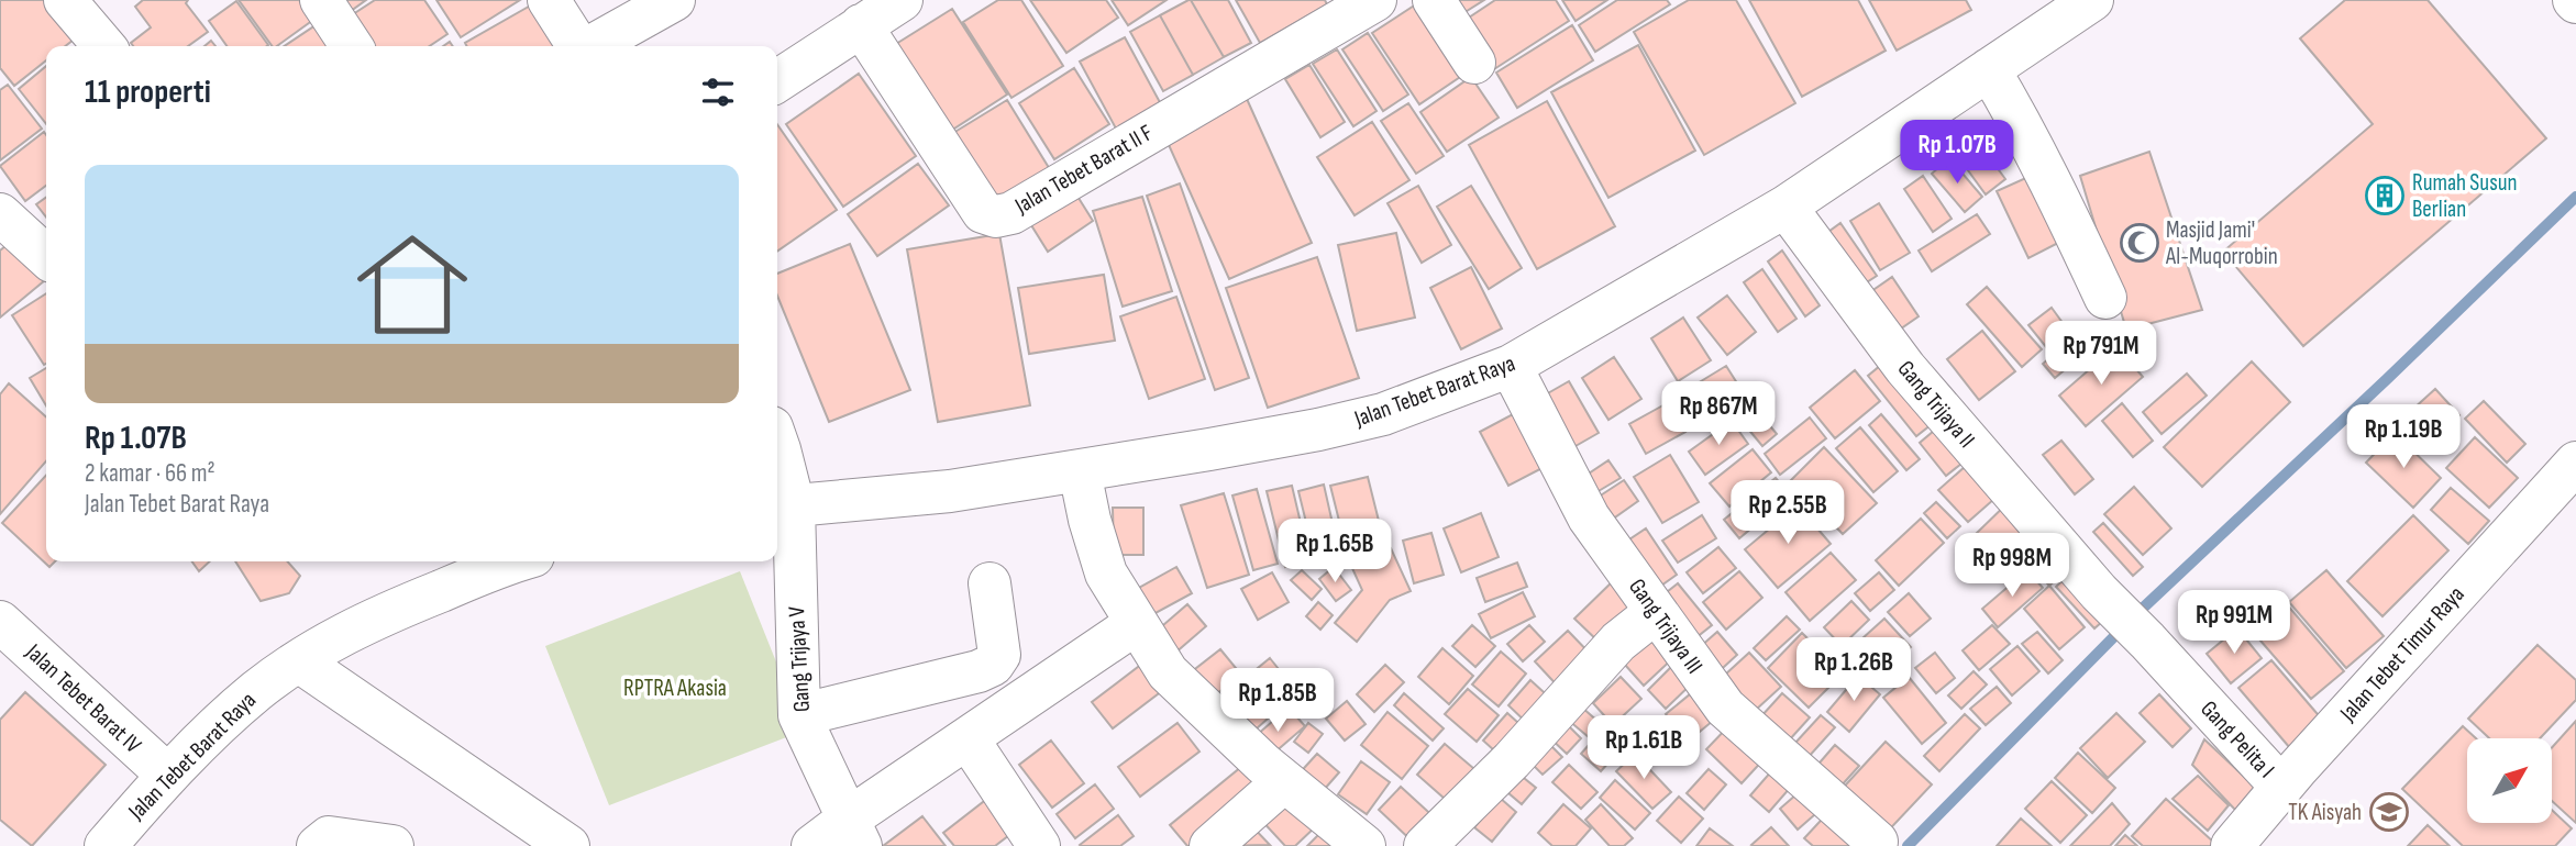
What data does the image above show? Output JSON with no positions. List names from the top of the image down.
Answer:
{
  "streets": {
    "street": [
      "Jalan Tebet Barat II F",
      "Jalan Tebet Barat Raya",
      "Gang Trijaya II",
      "Gang Trijaya III",
      "Jalan Tebet Timur Raya",
      "Gang Trijaya V",
      "Jalan Tebet Barat IV",
      "Gang Pelita I"
    ]
  },
  "crossings": [
    ["Jalan Tebet Barat Raya", "Gang Trijaya II"],
    ["Jalan Tebet Barat Raya", "Gang Trijaya III"],
    ["Jalan Tebet Barat Raya", "Gang Trijaya V"],
    ["Jalan Tebet Barat Raya", "Jalan Tebet Barat IV"],
    ["Gang Trijaya II", "Gang Pelita I"],
    ["Jalan Tebet Timur Raya", "Gang Pelita I"]
  ],
  "parks": ["RPTRA Akasia"],
  "places": {
    "building": ["Rumah Susun Berlian"],
    "mosque": ["Masjid Jami' Al-Muqorrobin"],
    "school or university": ["TK Aisyah"]
  },
  "north": "top right",
  "page": {
    "heading": "11 properti",
    "price": [
      "Rp 1.07B",
      "Rp 791M",
      "Rp 867M",
      "Rp 1.19B",
      "Rp 2.55B",
      "Rp 1.65B",
      "Rp 998M",
      "Rp 991M",
      "Rp 1.26B",
      "Rp 1.85B",
      "Rp 1.61B"
    ],
    "list": [
      {
        "name": "Rp 1.07B",
        "note": "2 kamar · 66 m² · Jalan Tebet Barat Raya"
      }
    ]
  }
}
